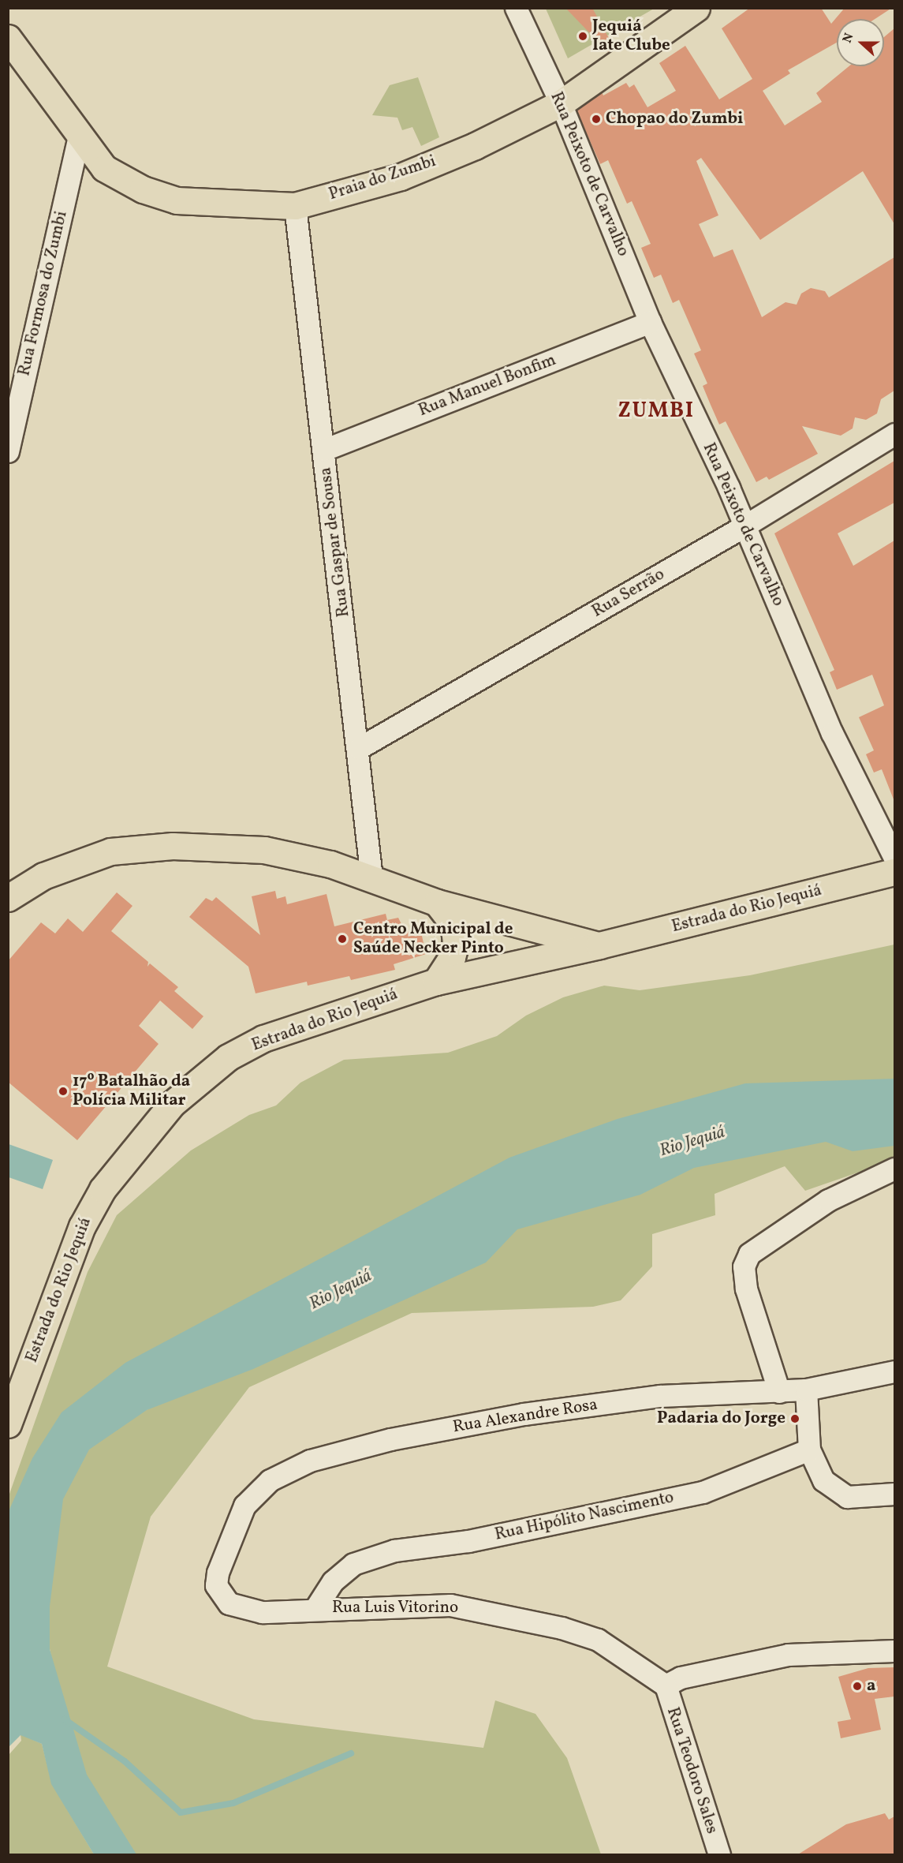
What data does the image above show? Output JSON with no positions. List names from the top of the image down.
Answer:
{
  "streets": {
    "main road": ["Praia do Zumbi", "Estrada do Rio Jequiá"],
    "street": [
      "Rua Peixoto de Carvalho",
      "Rua Formosa do Zumbi",
      "Rua Manuel Bonfim",
      "Rua Gaspar de Sousa",
      "Rua Serrão",
      "Rua Alexandre Rosa",
      "Rua Hipólito Nascimento",
      "Rua Luis Vitorino",
      "Rua Teodoro Sales"
    ]
  },
  "crossings": [
    ["Rua Peixoto de Carvalho", "Praia do Zumbi"],
    ["Rua Peixoto de Carvalho", "Rua Manuel Bonfim"],
    ["Rua Peixoto de Carvalho", "Rua Serrão"],
    ["Praia do Zumbi", "Rua Formosa do Zumbi"],
    ["Praia do Zumbi", "Rua Gaspar de Sousa"],
    ["Rua Manuel Bonfim", "Rua Gaspar de Sousa"],
    ["Rua Gaspar de Sousa", "Rua Serrão"],
    ["Rua Gaspar de Sousa", "Estrada do Rio Jequiá"],
    ["Rua Alexandre Rosa", "Rua Luis Vitorino"],
    ["Rua Hipólito Nascimento", "Rua Luis Vitorino"],
    ["Rua Luis Vitorino", "Rua Teodoro Sales"]
  ],
  "districts": ["ZUMBI"],
  "water": ["Rio Jequiá"],
  "places": [
    "Jequiá Iate Clube",
    "Chopao do Zumbi",
    "Centro Municipal de Saúde Necker Pinto",
    "17º Batalhão da Polícia Militar",
    "Padaria do Jorge",
    "a"
  ],
  "north": "left"
}
